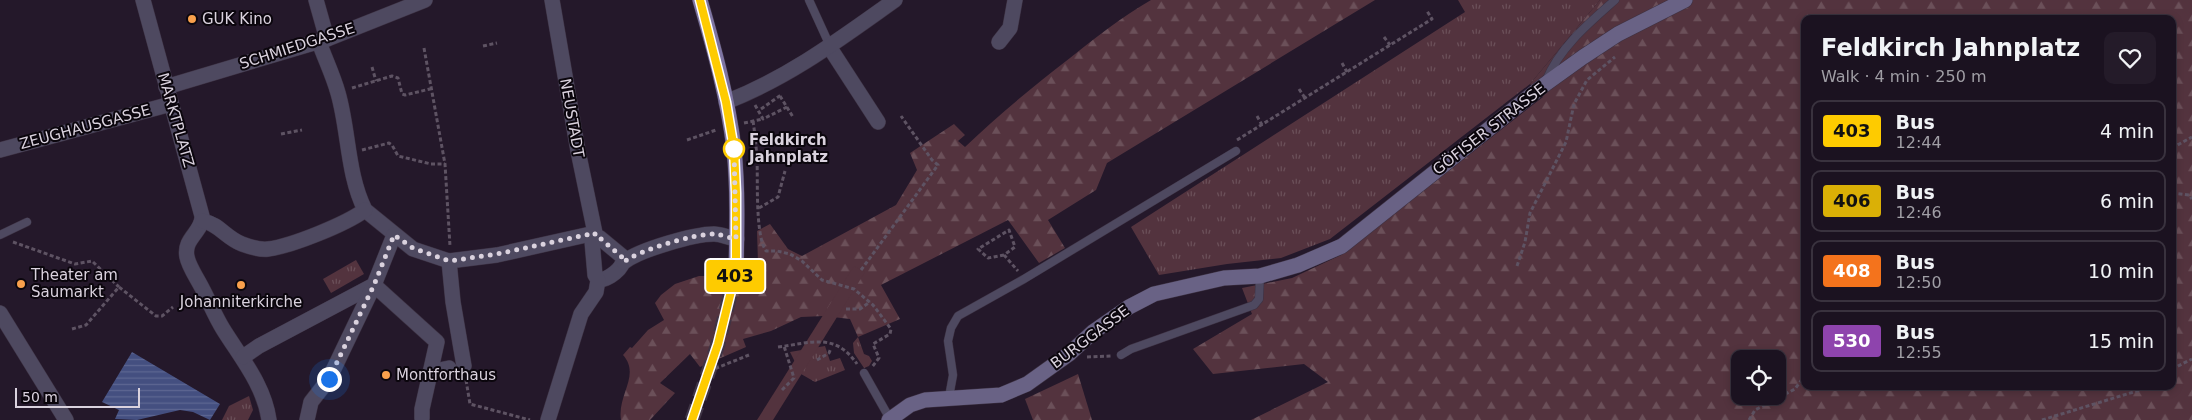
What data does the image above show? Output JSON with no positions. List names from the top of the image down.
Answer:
{
  "streets": {
    "main road": ["GÖFISER STRASSE", "BURGGASSE"],
    "street": [
      "SCHMIEDGASSE",
      "NEUSTADT",
      "MARKTPLATZ",
      "ZEUGHAUSGASSE"
    ]
  },
  "crossings": [
    ["SCHMIEDGASSE", "MARKTPLATZ"],
    ["MARKTPLATZ", "ZEUGHAUSGASSE"],
    ["GÖFISER STRASSE", "BURGGASSE"]
  ],
  "places": [
    "GUK Kino",
    "Feldkirch Jahnplatz",
    "Theater am Saumarkt",
    "Johanniterkirche",
    "Montforthaus"
  ],
  "lines": ["bus line 403"],
  "scale_bar": "50 m",
  "page": {
    "on_map": "403",
    "heading": ["Feldkirch Jahnplatz", "Walk · 4 min · 250 m"],
    "list": [
      {
        "mark": "403",
        "name": "Bus",
        "note": "12:44",
        "value": "4 min"
      },
      {
        "mark": "406",
        "name": "Bus",
        "note": "12:46",
        "value": "6 min"
      },
      {
        "mark": "408",
        "name": "Bus",
        "note": "12:50",
        "value": "10 min"
      },
      {
        "mark": "530",
        "name": "Bus",
        "note": "12:55",
        "value": "15 min"
      }
    ],
    "scale": "50 m"
  }
}
